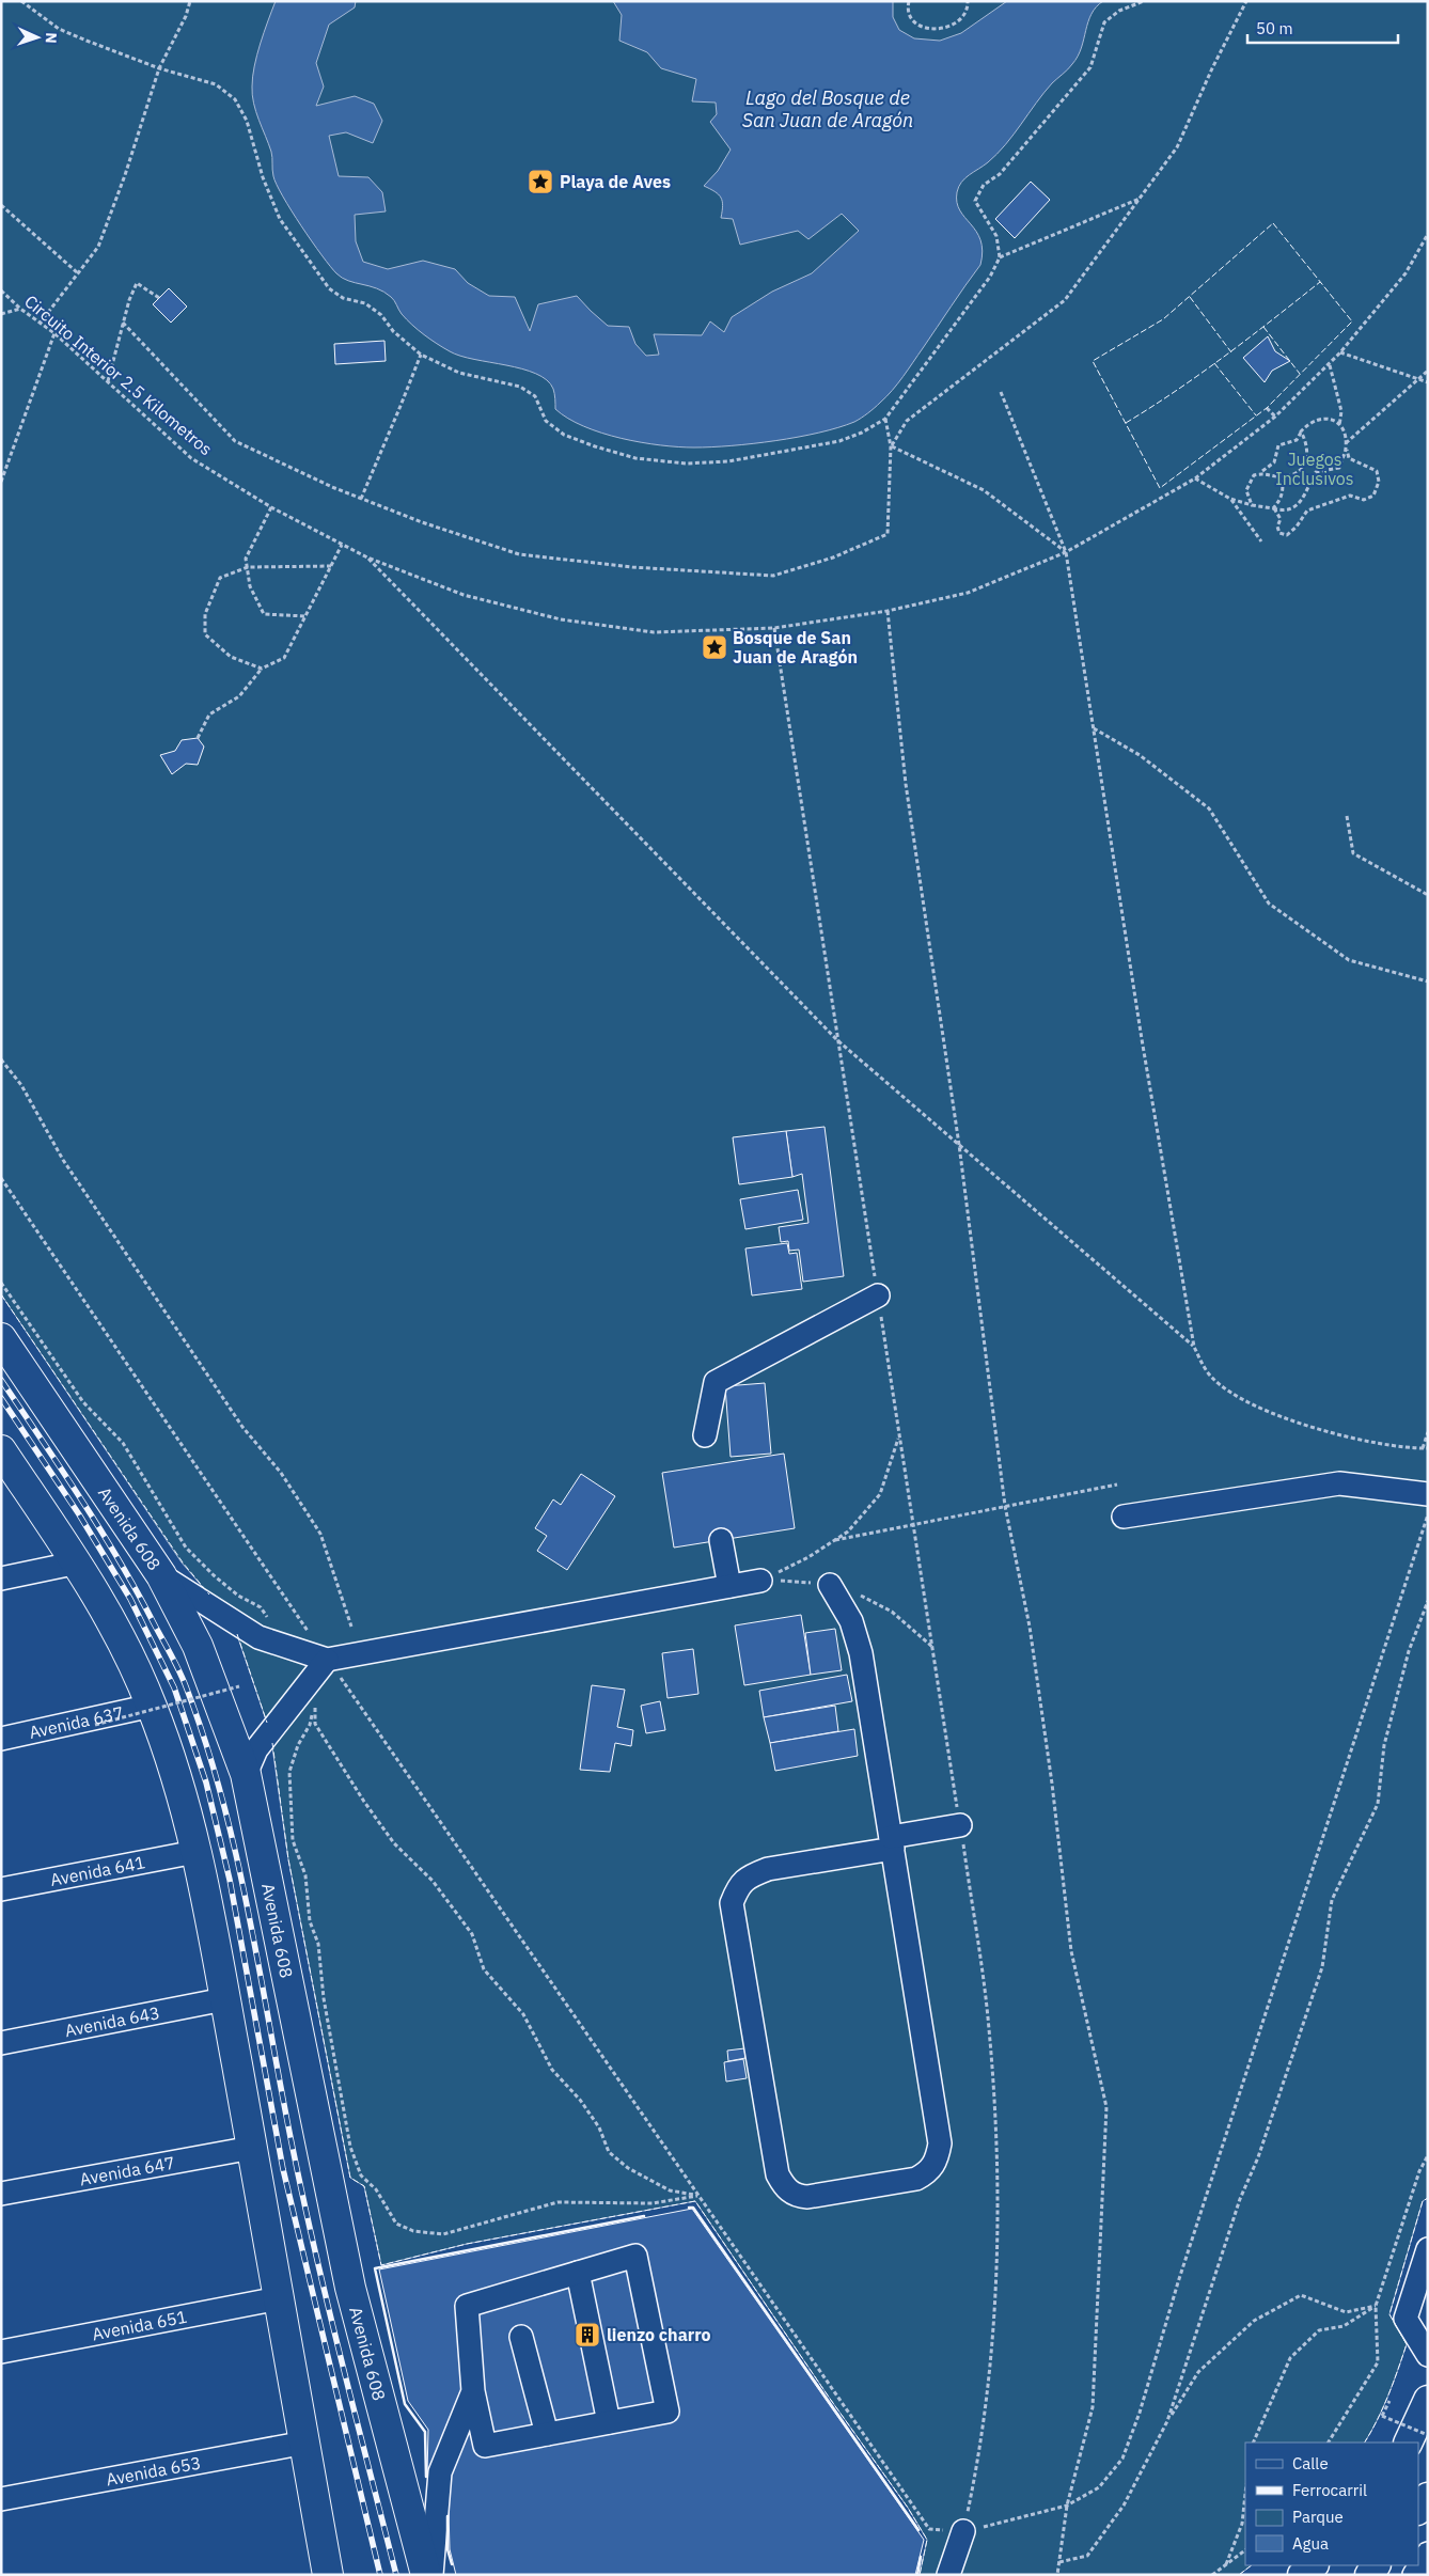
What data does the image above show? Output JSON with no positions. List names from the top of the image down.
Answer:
{
  "streets": {
    "highway": ["Avenida 608"],
    "street": [
      "Avenida 637",
      "Avenida 641",
      "Avenida 643",
      "Avenida 647",
      "Avenida 651",
      "Avenida 653"
    ],
    "path": ["Circuito Interior 2.5 Kilometros"]
  },
  "water": ["Lago del Bosque de San Juan de Aragón"],
  "parks": ["Juegos Inclusivos"],
  "places": {
    "place": ["Playa de Aves", "Bosque de San Juan de Aragón"],
    "building": ["lienzo charro"]
  },
  "legend": [
    "Calle",
    "Ferrocarril",
    "Parque",
    "Agua"
  ],
  "scale_bar": "50 m",
  "north": "right"
}
